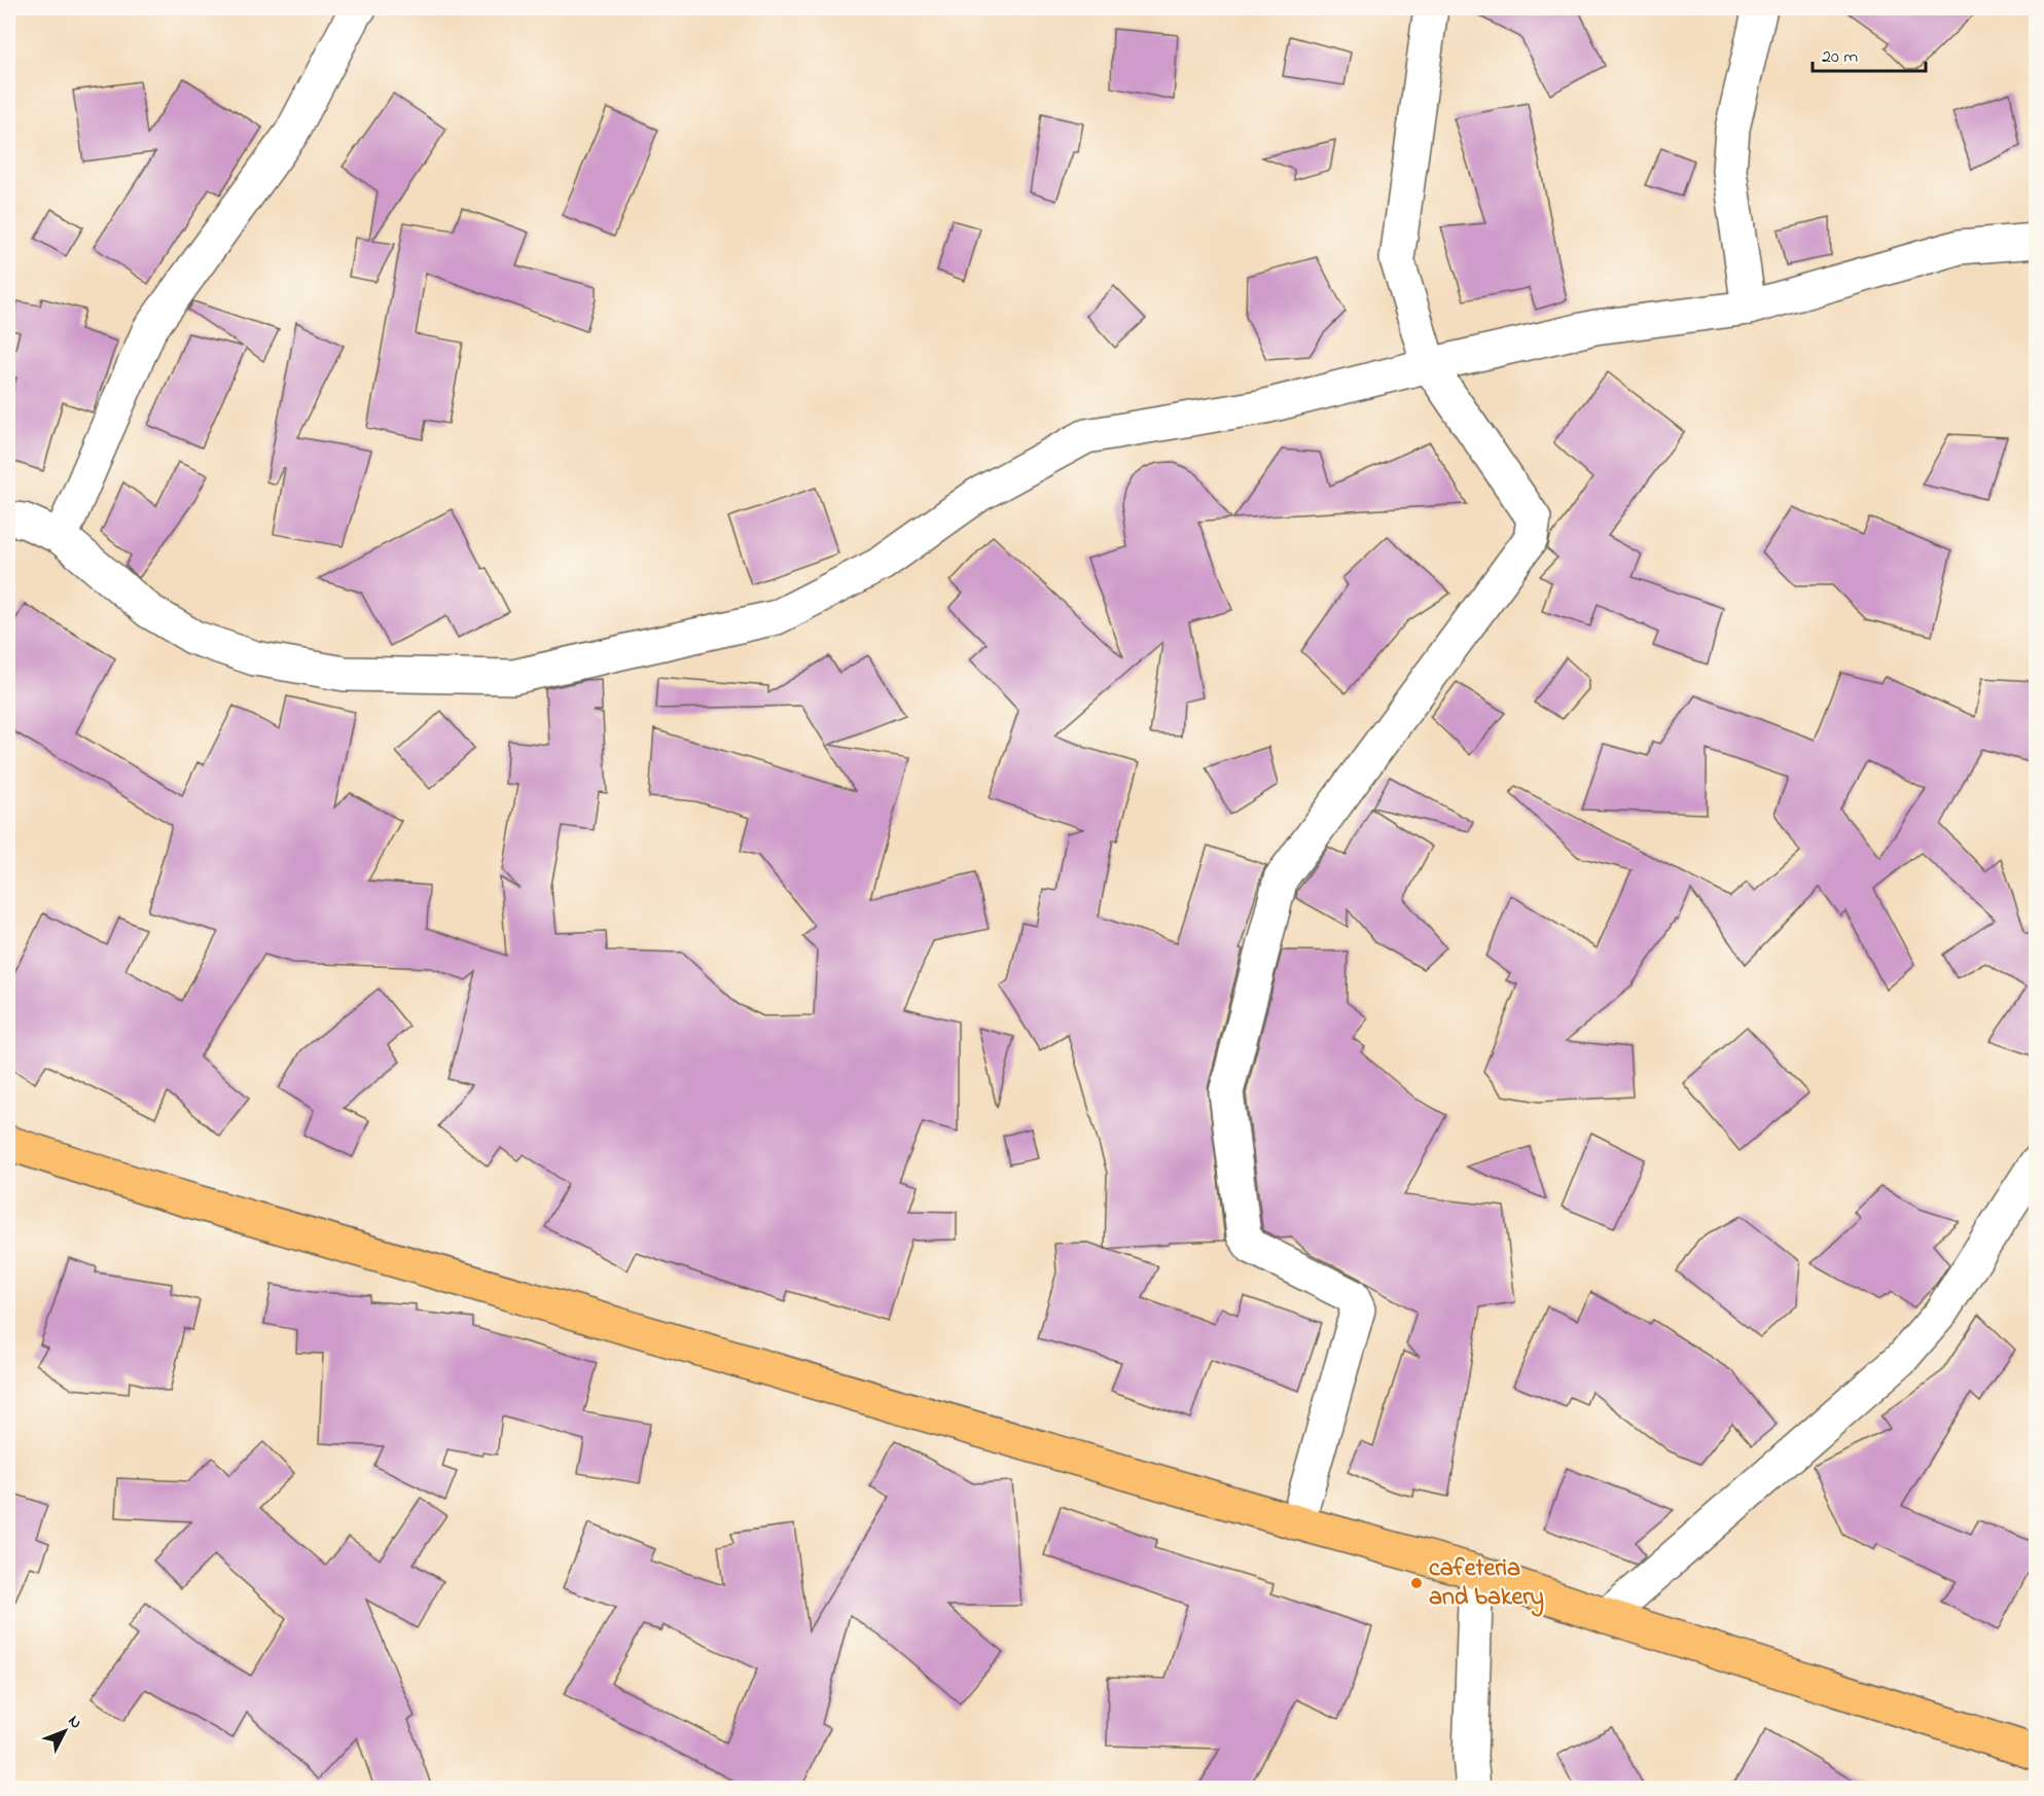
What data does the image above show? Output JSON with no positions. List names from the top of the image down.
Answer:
{
  "places": ["cafeteria and bakery"],
  "scale_bar": "20 m",
  "north": "top right"
}
